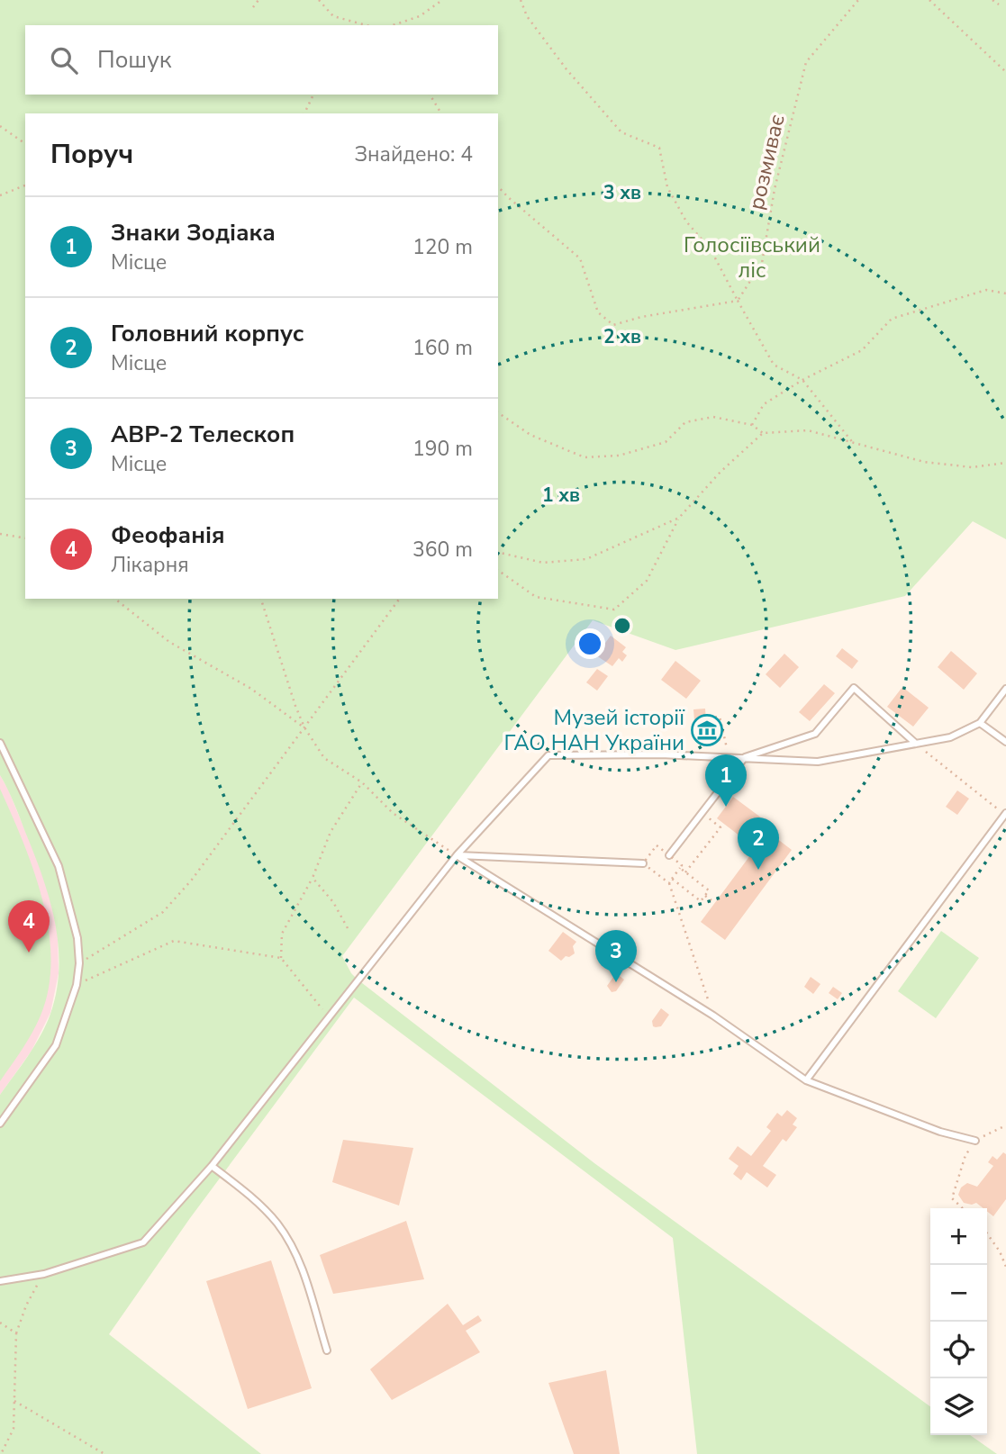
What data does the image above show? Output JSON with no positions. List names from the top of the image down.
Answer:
{
  "streets": {
    "path": ["розмиває"]
  },
  "parks": ["Голосіївський ліс"],
  "places": {
    "museum": ["Музей історії ГАО НАН України"]
  },
  "page": {
    "search": "Пошук",
    "heading": ["Поруч", "Знайдено: 4"],
    "list": [
      {
        "mark": "1",
        "name": "Знаки Зодіака",
        "note": "Місце",
        "value": "120 m"
      },
      {
        "mark": "2",
        "name": "Головний корпус",
        "note": "Місце",
        "value": "160 m"
      },
      {
        "mark": "3",
        "name": "АВР-2 Телескоп",
        "note": "Місце",
        "value": "190 m"
      },
      {
        "mark": "4",
        "name": "Феофанія",
        "note": "Лікарня",
        "value": "360 m"
      }
    ],
    "pins": [
      "1",
      "2",
      "4",
      "3"
    ],
    "map_buttons": ["+", "−"]
  },
  "rings": ["3 хв", "2 хв", "1 хв"]
}
